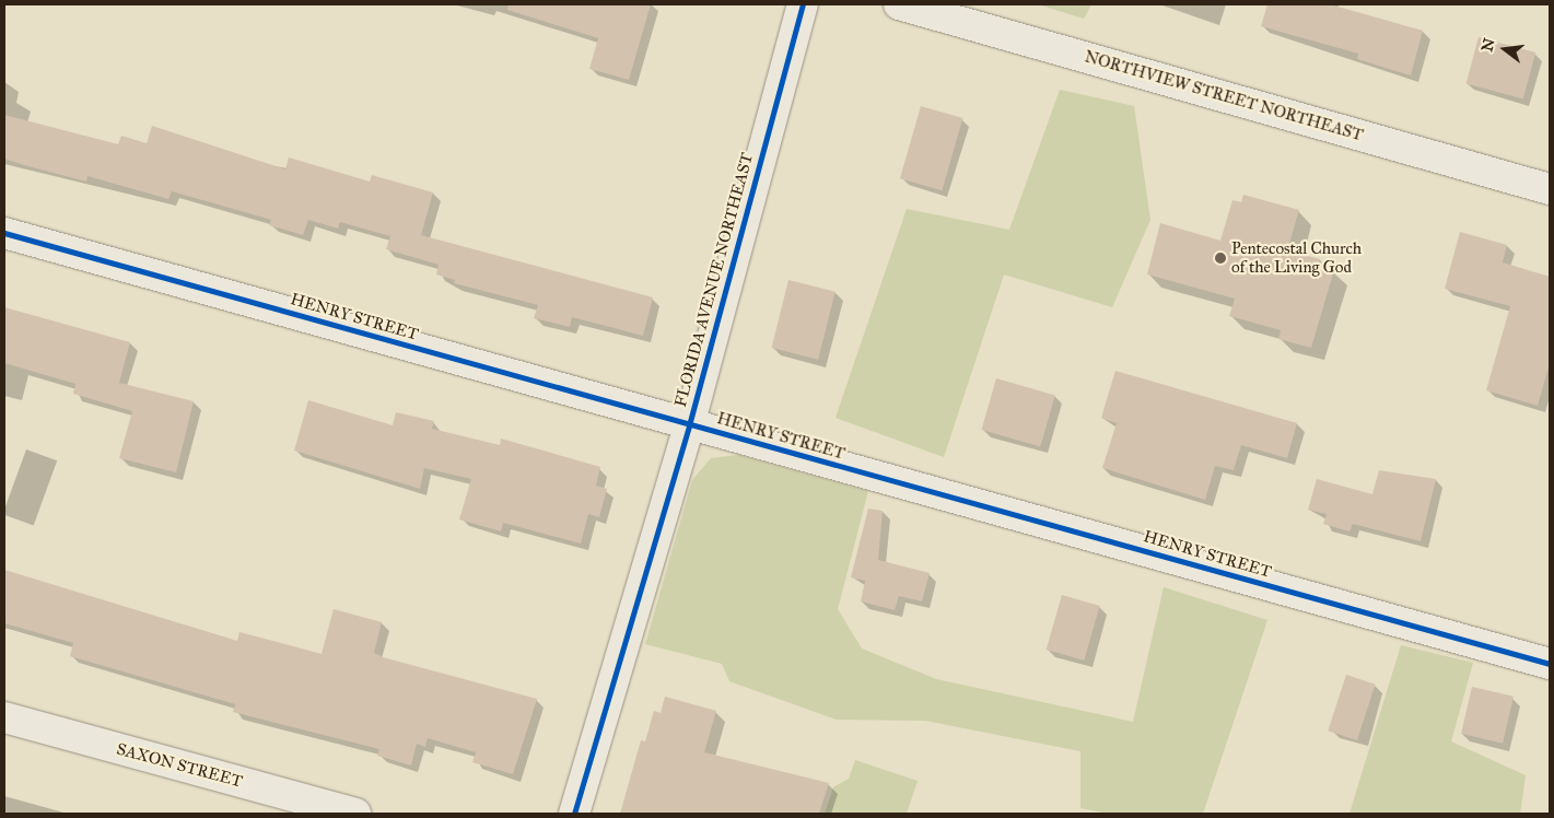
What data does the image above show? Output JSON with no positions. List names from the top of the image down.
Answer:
{
  "streets": {
    "street": [
      "NORTHVIEW STREET NORTHEAST",
      "FLORIDA AVENUE NORTHEAST",
      "HENRY STREET",
      "SAXON STREET"
    ]
  },
  "crossings": [
    ["FLORIDA AVENUE NORTHEAST", "HENRY STREET"]
  ],
  "places": ["Pentecostal Church of the Living God"],
  "north": "left"
}
